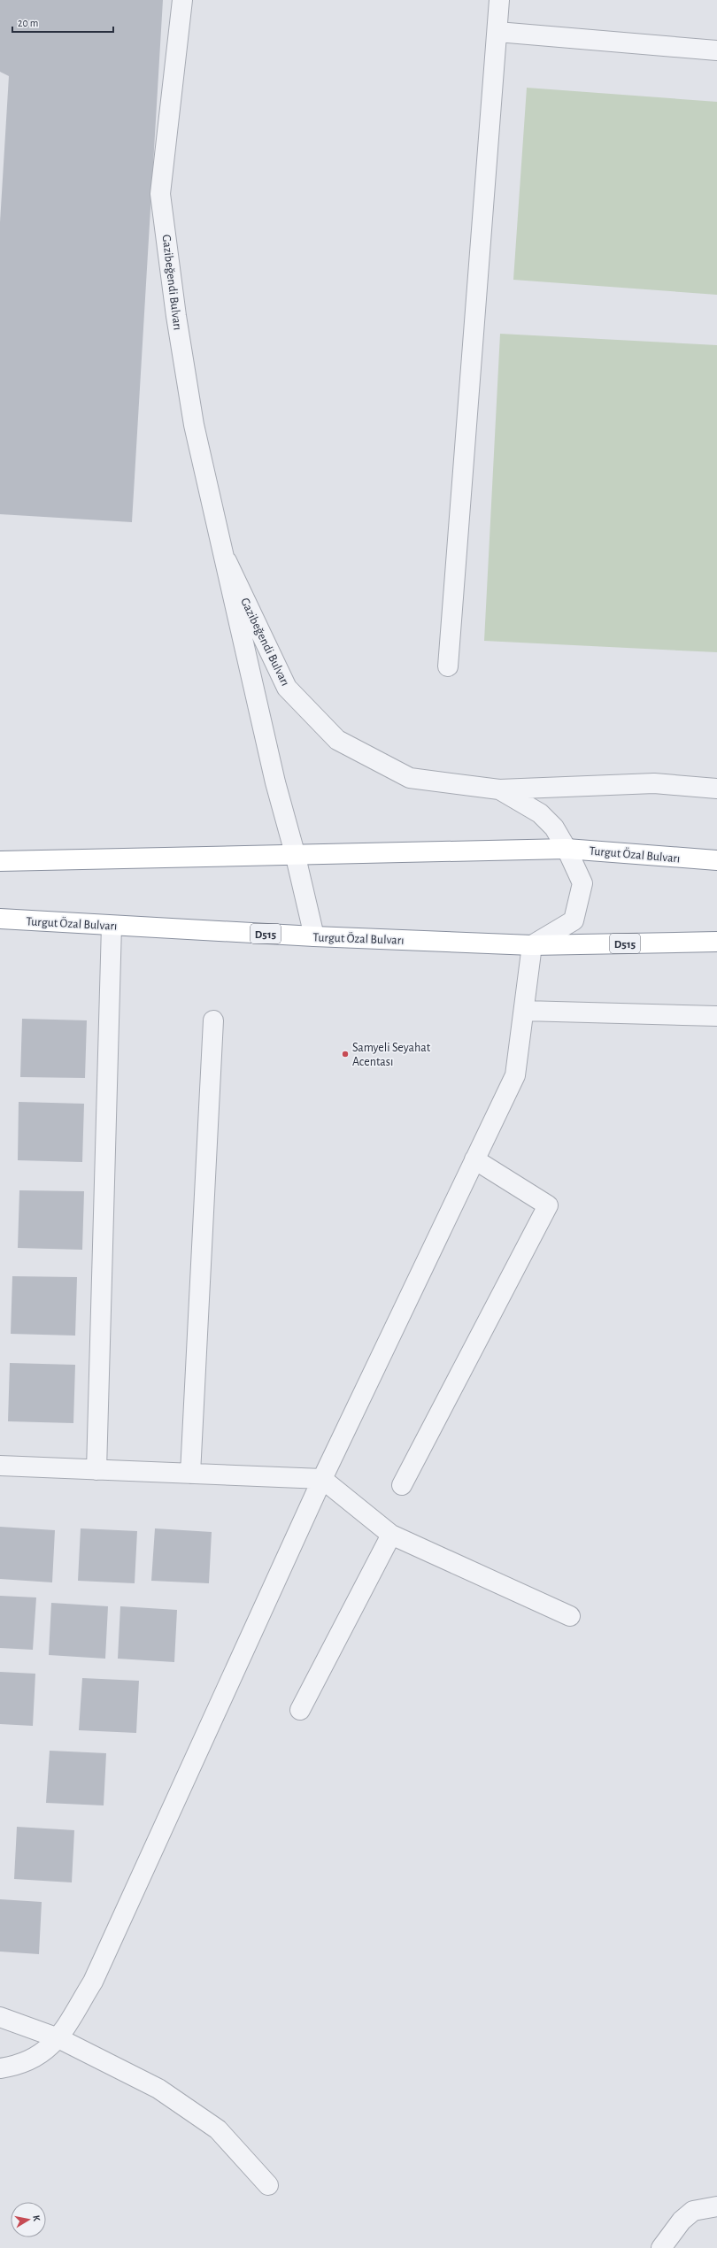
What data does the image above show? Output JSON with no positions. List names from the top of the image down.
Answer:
{
  "streets": {
    "highway": ["Turgut Özal Bulvarı", "D515"],
    "street": ["Gazibeğendi Bulvarı"]
  },
  "crossings": [
    ["Gazibeğendi Bulvarı", "Turgut Özal Bulvarı"]
  ],
  "places": ["Samyeli Seyahat Acentası"],
  "scale_bar": "20 m",
  "north": "right"
}
